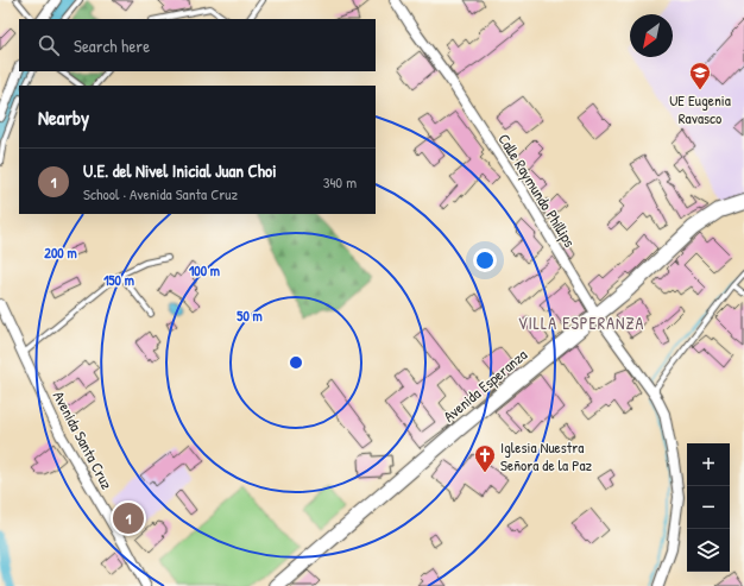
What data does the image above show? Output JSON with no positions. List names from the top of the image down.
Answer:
{
  "streets": {
    "main road": ["Avenida Esperanza"],
    "street": ["Calle Raymundo Phillips", "Avenida Santa Cruz"]
  },
  "crossings": [
    ["Calle Raymundo Phillips", "Avenida Esperanza"]
  ],
  "districts": ["VILLA ESPERANZA"],
  "places": {
    "school or university": ["UE Eugenia Ravasco"],
    "church": ["Iglesia Nuestra Señora de la Paz"]
  },
  "north": "bottom left",
  "page": {
    "search": "Search here",
    "heading": "Nearby",
    "list": [
      {
        "mark": "1",
        "name": "U.E. del Nivel Inicial Juan Choi",
        "note": "School · Avenida Santa Cruz",
        "value": "340 m"
      }
    ],
    "map_buttons": ["+", "−"],
    "pins": "1"
  },
  "rings": [
    "200 m",
    "100 m",
    "150 m",
    "50 m"
  ]
}
